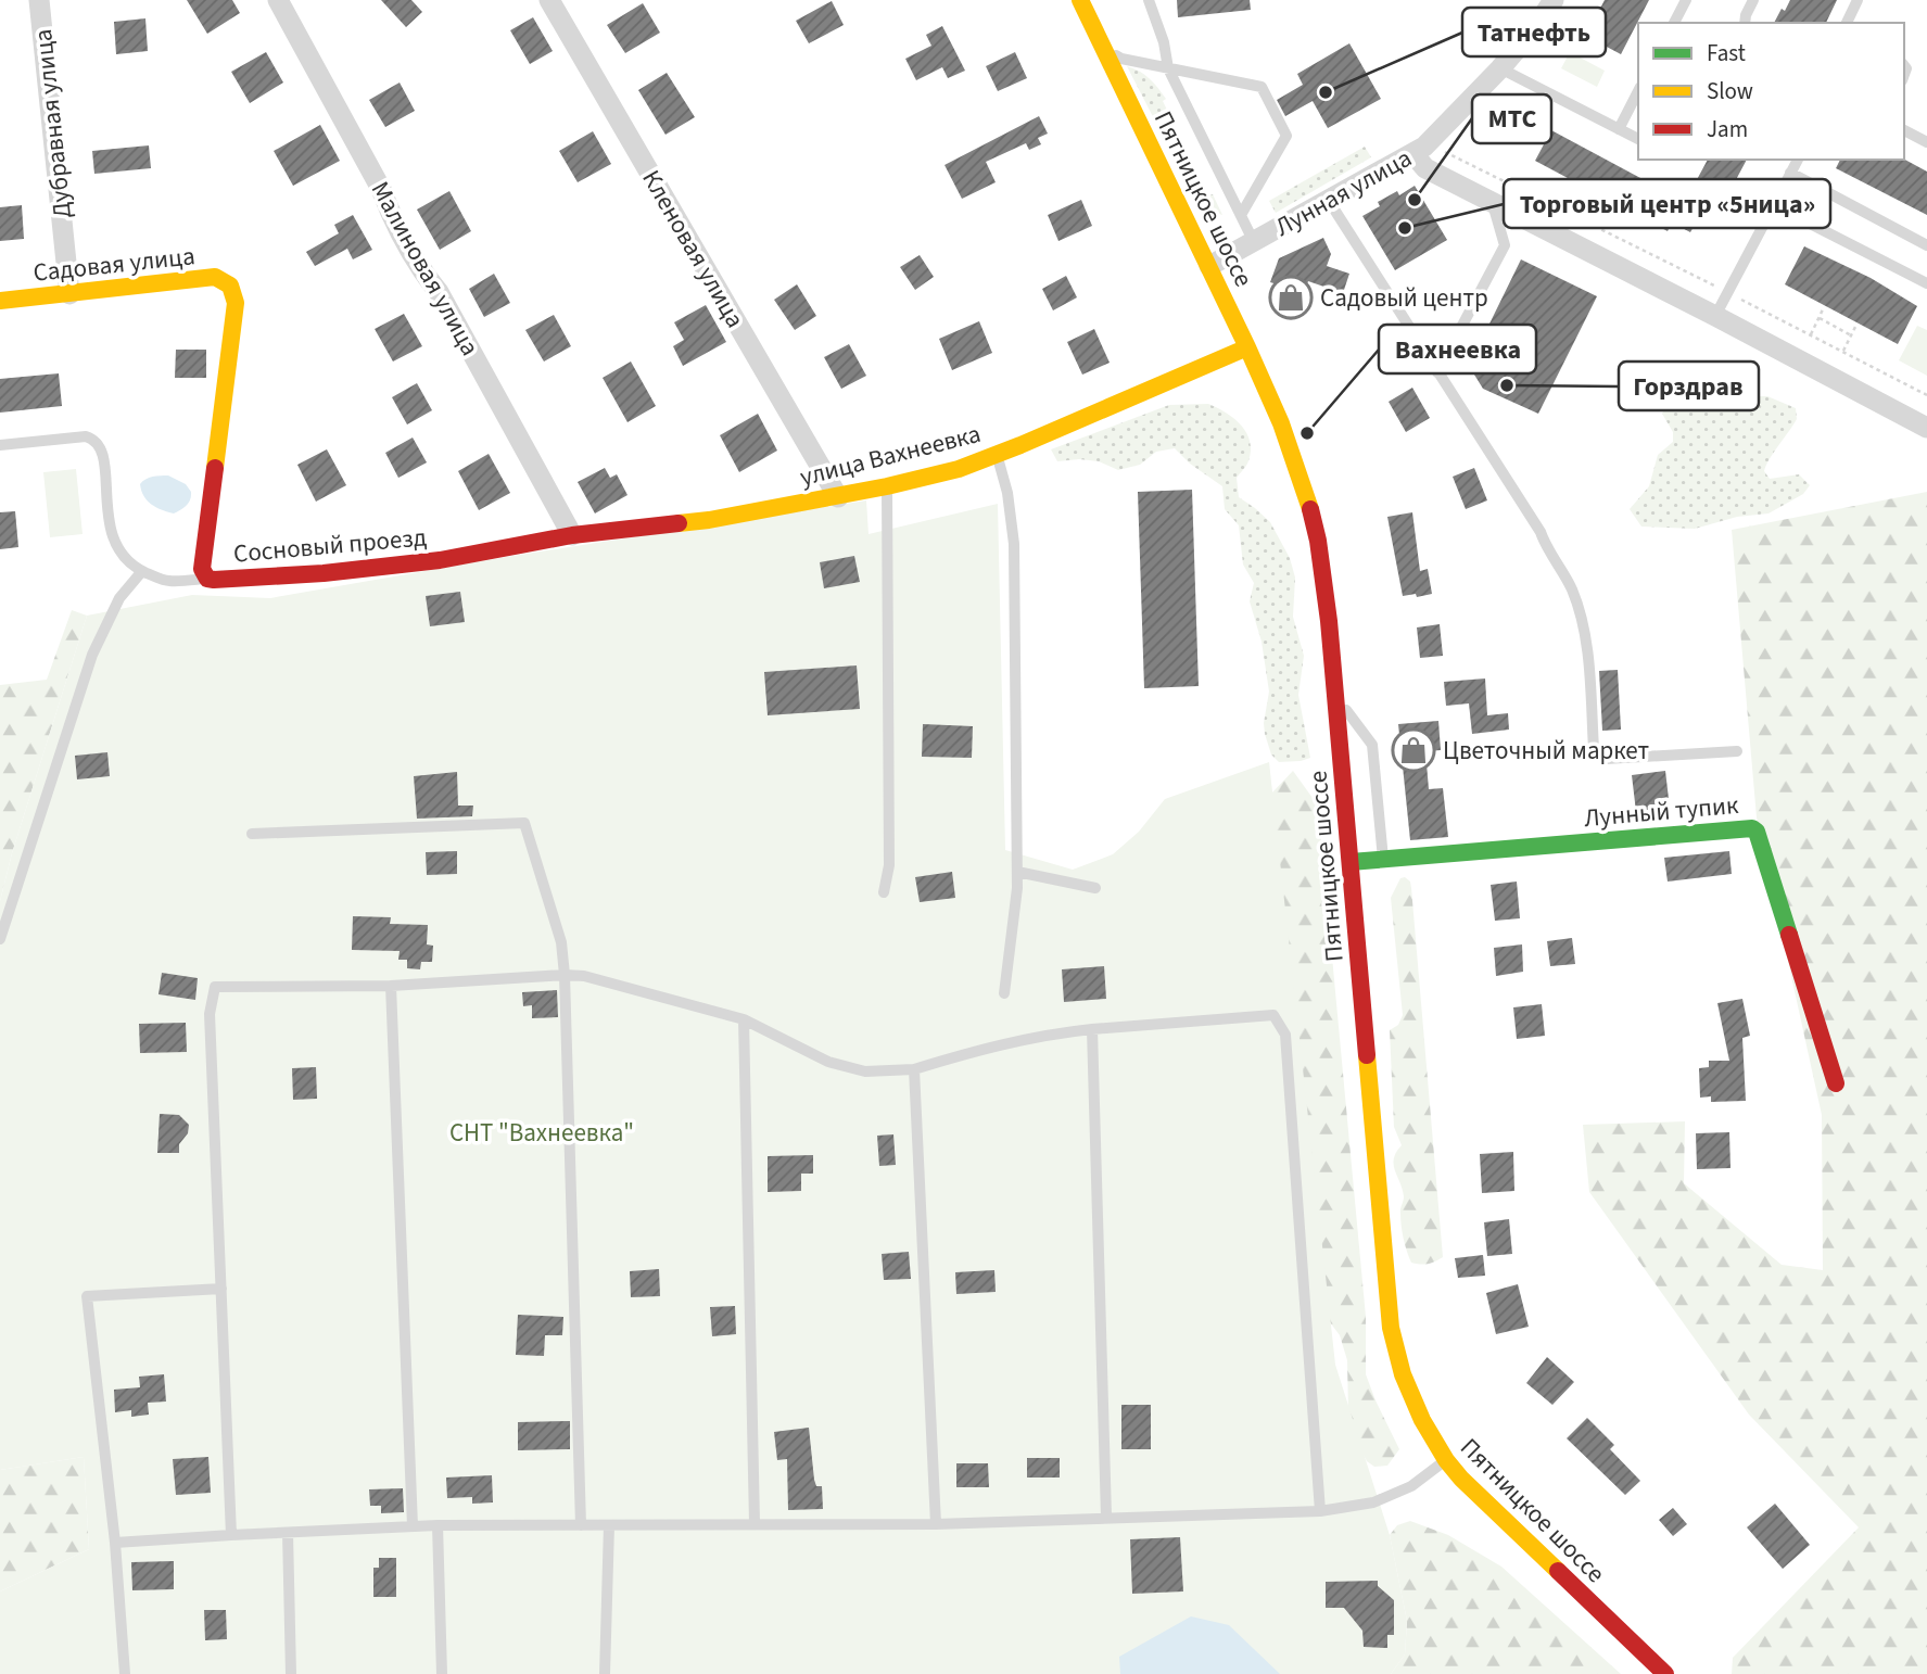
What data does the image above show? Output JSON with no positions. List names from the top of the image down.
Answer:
{
  "streets": {
    "street": [
      "Дубравная улица",
      "Лунная улица",
      "Пятницкое шоссе",
      "Кленовая улица",
      "Садовая улица",
      "Малиновая улица",
      "улица Вахнеевка",
      "Сосновый проезд",
      "Лунный тупик"
    ]
  },
  "crossings": [
    ["Дубравная улица", "Садовая улица"],
    ["Лунная улица", "Пятницкое шоссе"],
    ["Пятницкое шоссе", "улица Вахнеевка"],
    ["Пятницкое шоссе", "Лунный тупик"],
    ["Кленовая улица", "улица Вахнеевка"],
    ["Садовая улица", "Сосновый проезд"],
    ["Малиновая улица", "улица Вахнеевка"],
    ["Малиновая улица", "Сосновый проезд"],
    ["улица Вахнеевка", "Сосновый проезд"]
  ],
  "parks": ["СНТ \"Вахнеевка\""],
  "places": {
    "other": [
      "Татнефть",
      "МТС",
      "Торговый центр «5ница»",
      "Горздрав",
      "Вахнеевка"
    ],
    "shop": ["Садовый центр", "Цветочный маркет"]
  },
  "legend": ["Fast", "Slow", "Jam"]
}
